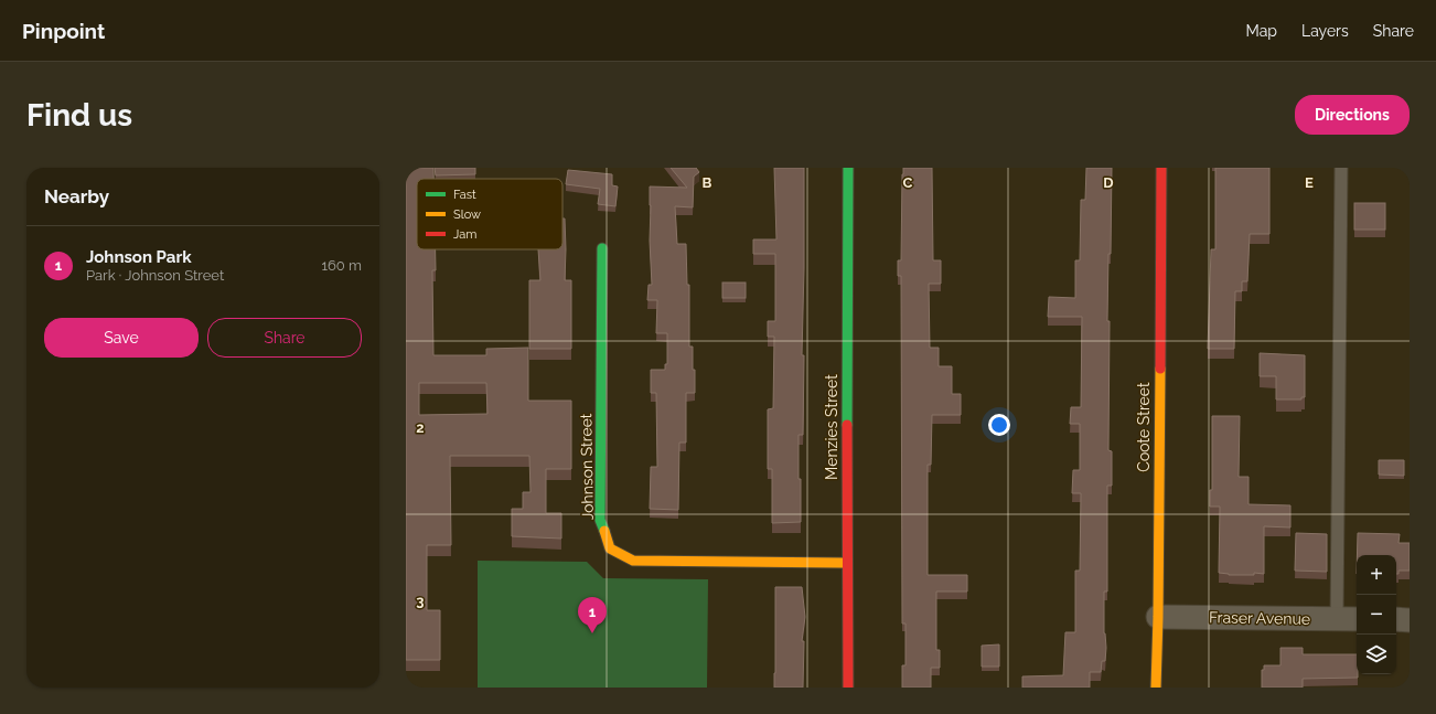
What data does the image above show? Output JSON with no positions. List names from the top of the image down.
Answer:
{
  "streets": {
    "street": [
      "Menzies Street",
      "Coote Street",
      "Johnson Street",
      "Fraser Avenue"
    ]
  },
  "crossings": [
    ["Menzies Street", "Johnson Street"],
    ["Coote Street", "Fraser Avenue"]
  ],
  "legend": ["Fast", "Slow", "Jam"],
  "page": {
    "header": "Pinpoint",
    "nav": ["Map", "Layers", "Share"],
    "buttons": [
      "Directions",
      ["Save", "Share"]
    ],
    "title": "Find us",
    "heading": "Nearby",
    "list": [
      {
        "mark": "1",
        "name": "Johnson Park",
        "note": "Park · Johnson Street",
        "value": "160 m"
      }
    ],
    "map_buttons": ["+", "−"],
    "pins": "1"
  },
  "grid": {
    "columns": [
      "B",
      "C",
      "D",
      "E"
    ],
    "rows": ["2", "3"]
  }
}
